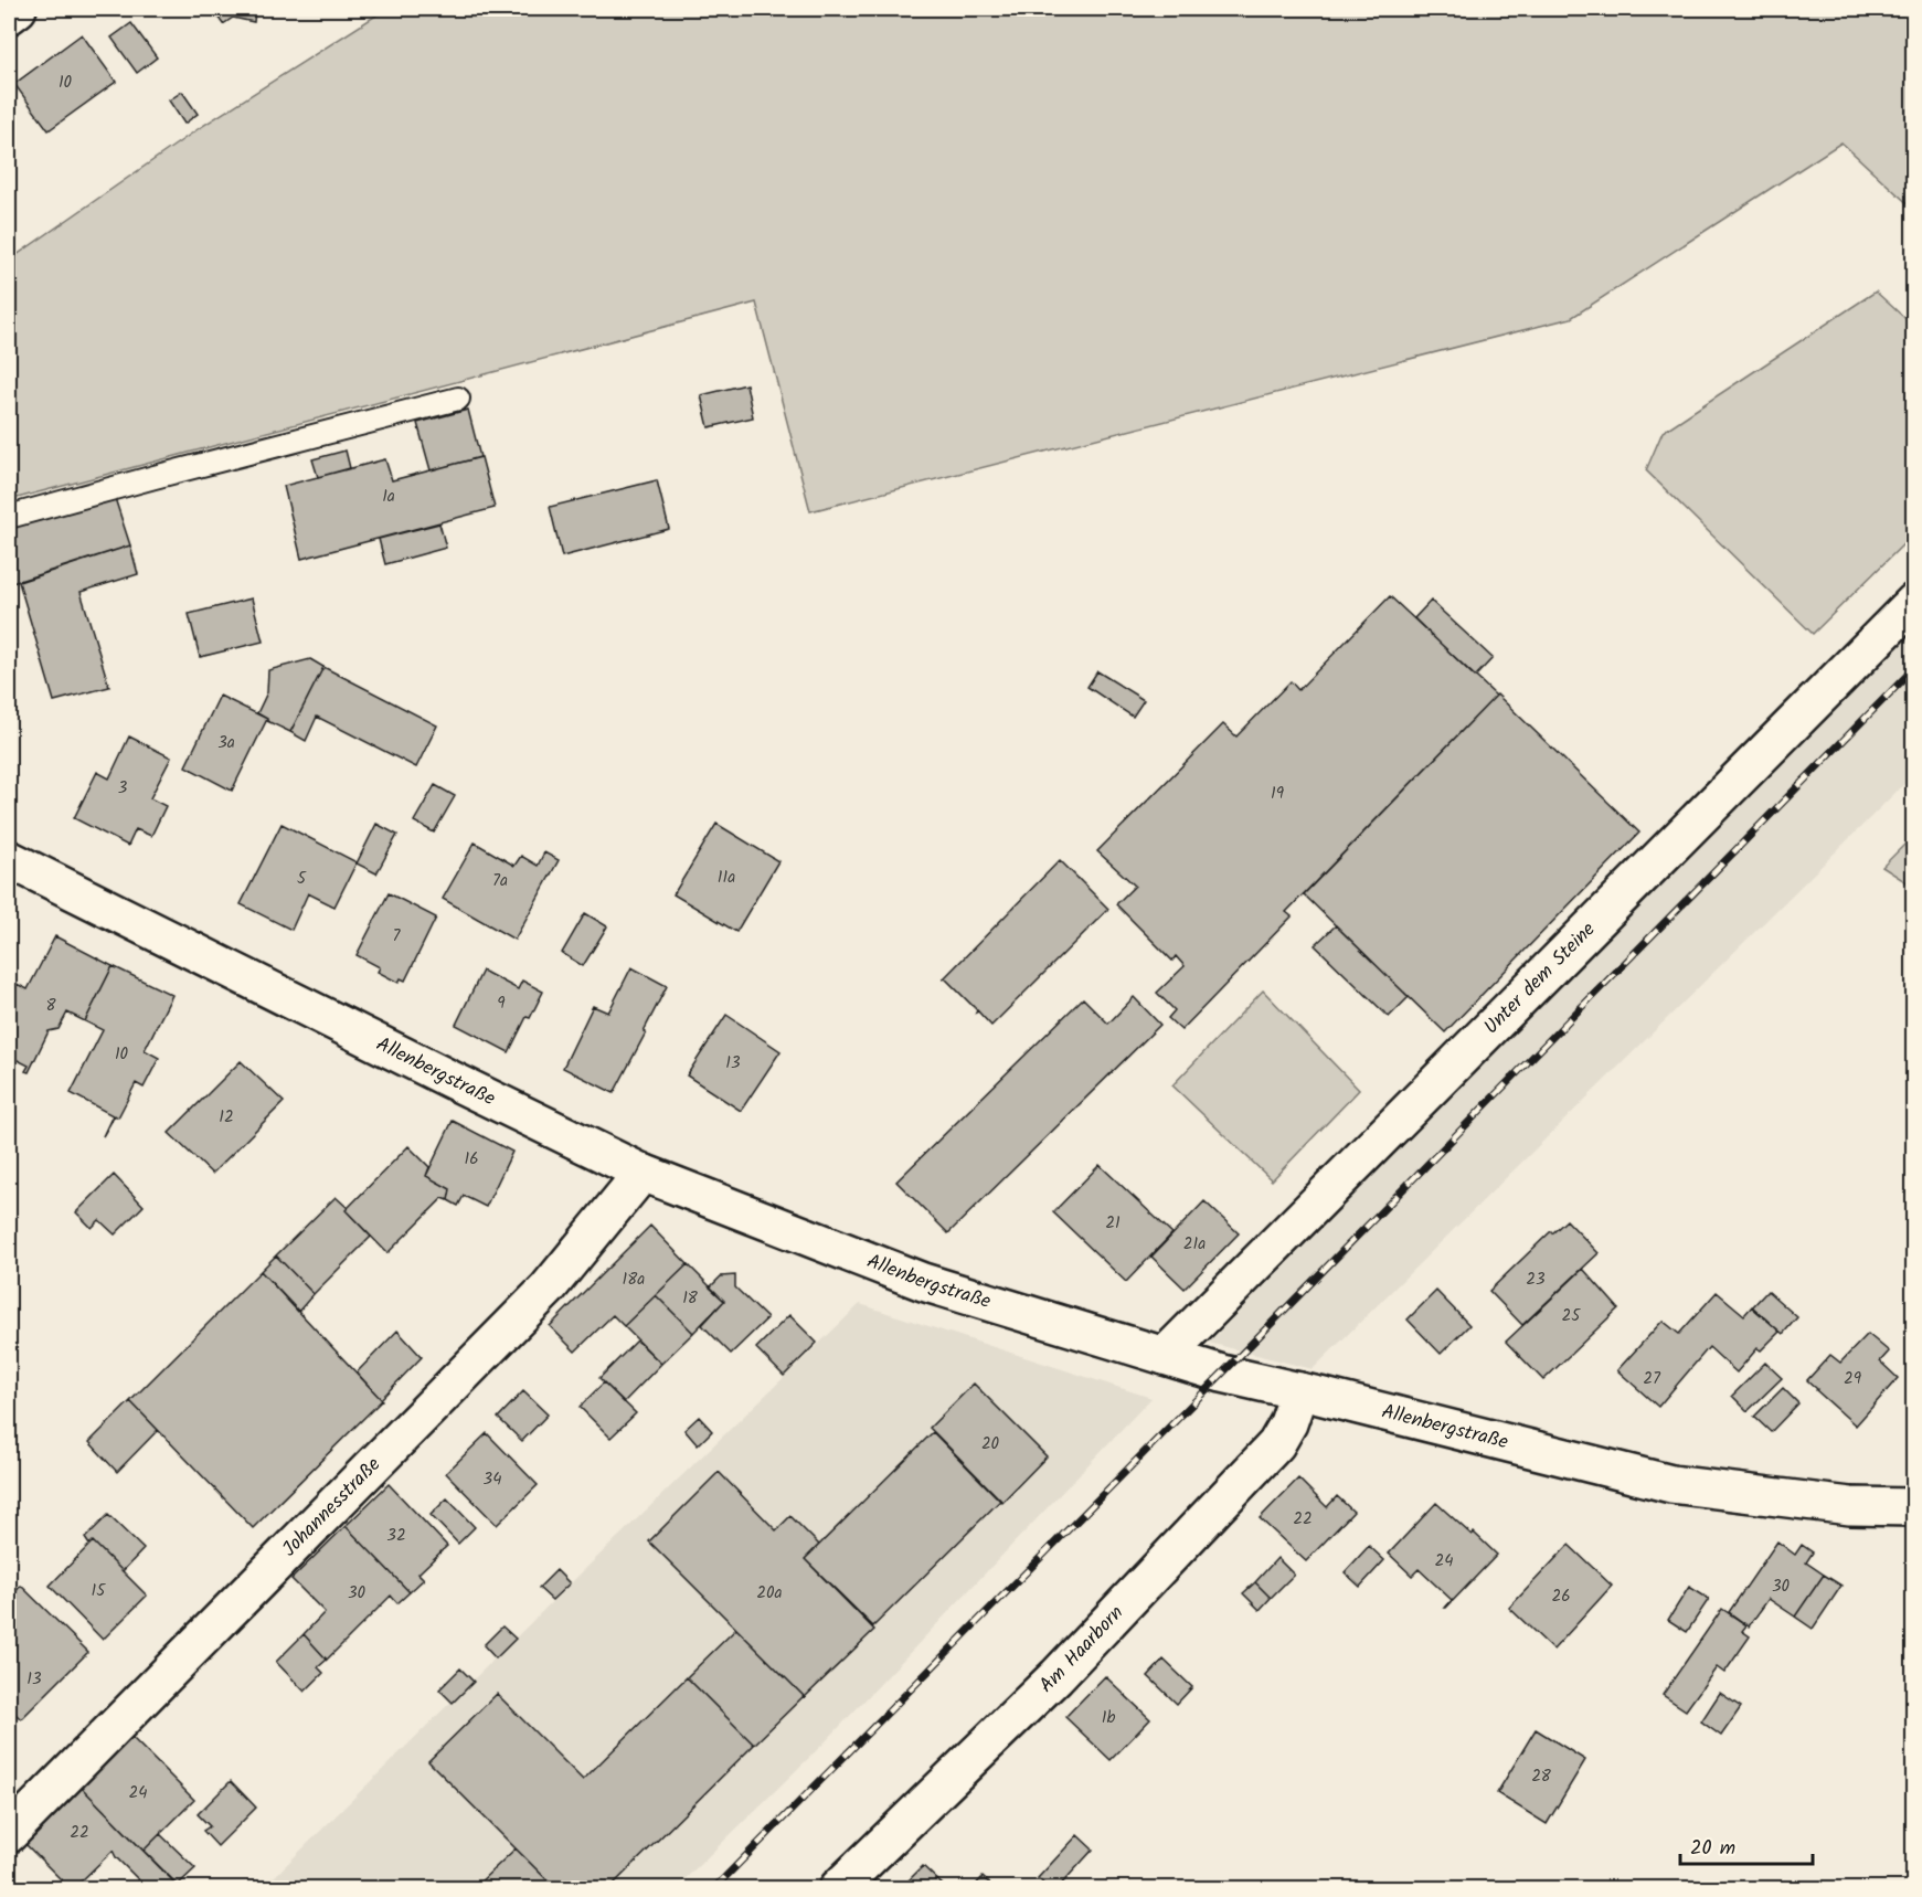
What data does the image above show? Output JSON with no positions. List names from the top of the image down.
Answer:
{
  "streets": {
    "street": [
      "Unter dem Steine",
      "Allenbergstraße",
      "Johannesstraße",
      "Am Haarborn"
    ]
  },
  "crossings": [
    ["Unter dem Steine", "Allenbergstraße"],
    ["Allenbergstraße", "Johannesstraße"],
    ["Allenbergstraße", "Am Haarborn"]
  ],
  "house_numbers": [
    "10",
    "1a",
    "3a",
    "3",
    "19",
    "11a",
    "5",
    "7a",
    "7",
    "9",
    "8",
    "10",
    "13",
    "12",
    "16",
    "21",
    "21a",
    "18a",
    "23",
    "18",
    "25",
    "27",
    "29",
    "20",
    "34",
    "22",
    "32",
    "24",
    "30",
    "15",
    "30",
    "20a",
    "26",
    "13",
    "1b",
    "28",
    "24",
    "22"
  ],
  "scale_bar": "20 m"
}
